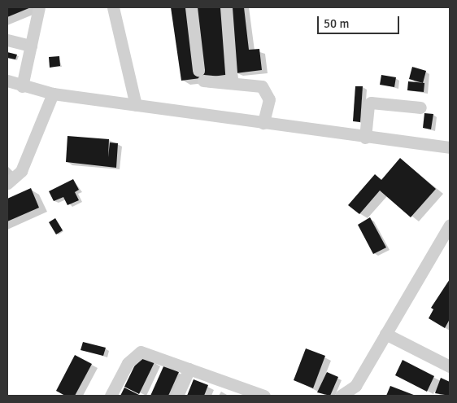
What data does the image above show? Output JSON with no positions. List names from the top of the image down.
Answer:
{
  "scale_bar": "50 m"
}
